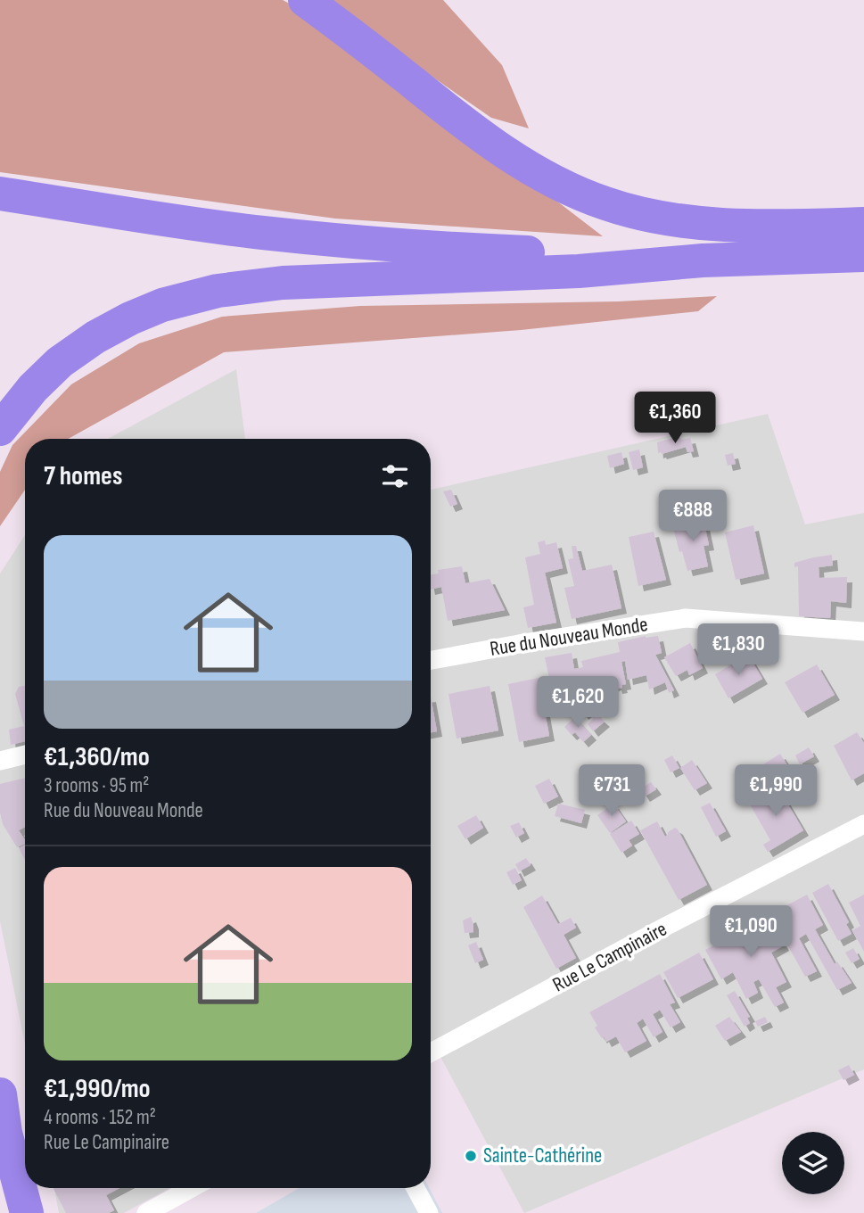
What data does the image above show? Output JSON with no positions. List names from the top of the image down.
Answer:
{
  "streets": {
    "street": ["Rue du Nouveau Monde", "Rue Le Campinaire"]
  },
  "places": ["Sainte-Cathérine"],
  "page": {
    "price": [
      "€1,360",
      "€888",
      "€1,830",
      "€1,620",
      "€731",
      "€1,990",
      "€1,090"
    ],
    "heading": "7 homes",
    "list": [
      {
        "name": "€1,360/mo",
        "note": "3 rooms · 95 m² · Rue du Nouveau Monde"
      },
      {
        "name": "€1,990/mo",
        "note": "4 rooms · 152 m² · Rue Le Campinaire"
      }
    ]
  }
}
